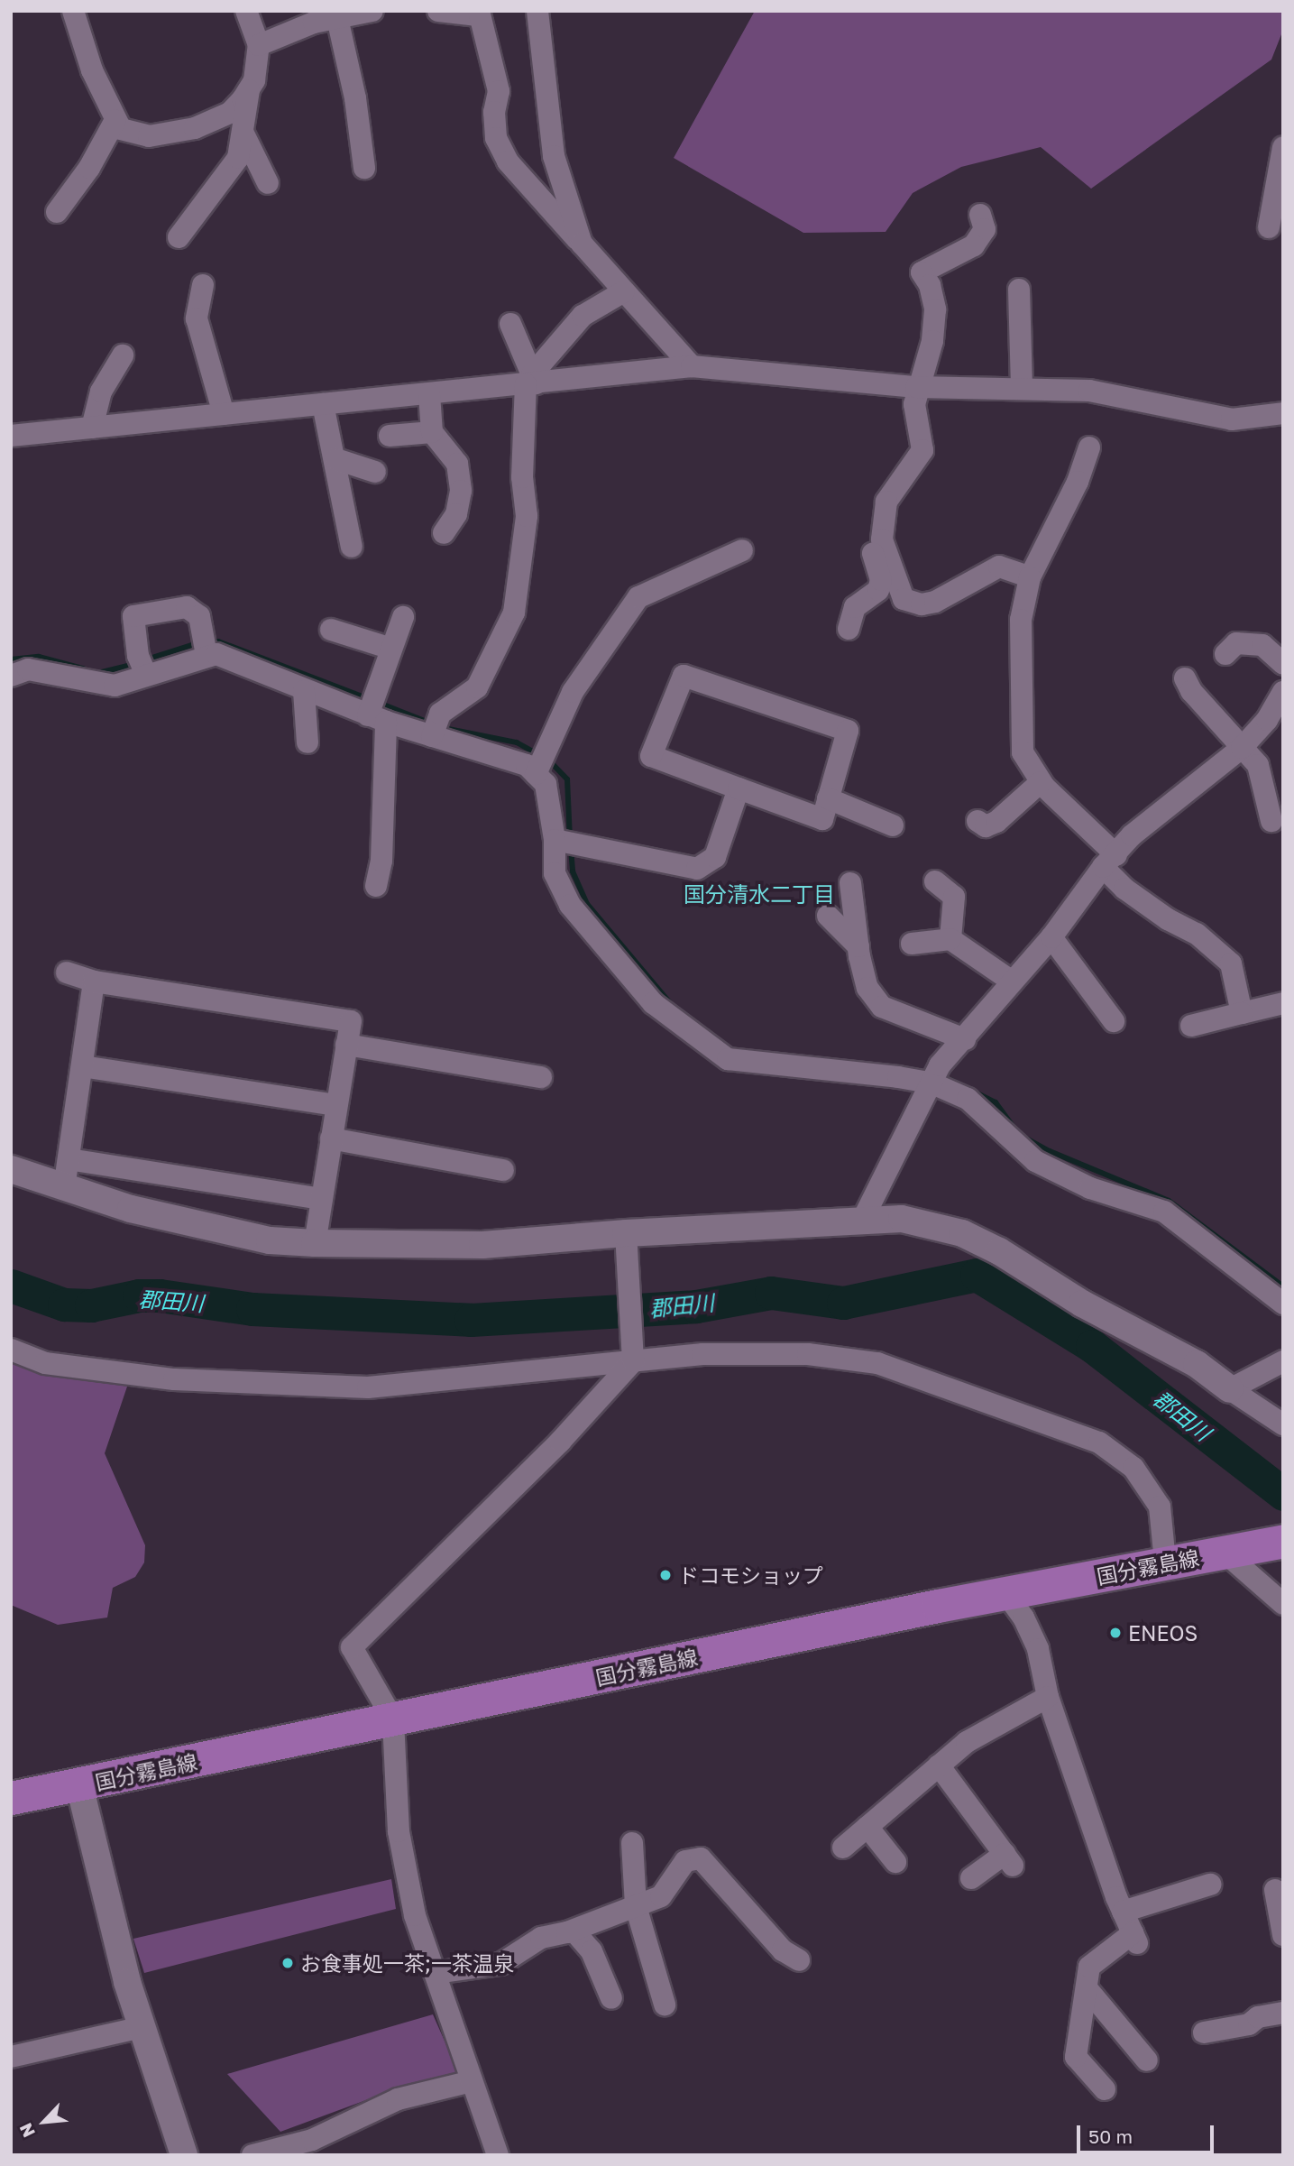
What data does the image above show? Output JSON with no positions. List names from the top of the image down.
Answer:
{
  "streets": {
    "main road": ["国分霧島線"]
  },
  "districts": ["国分清水二丁目"],
  "water": ["郡田川"],
  "places": ["ドコモショップ", "ENEOS", "お食事処一茶;一茶温泉"],
  "scale_bar": "50 m",
  "north": "bottom left"
}
